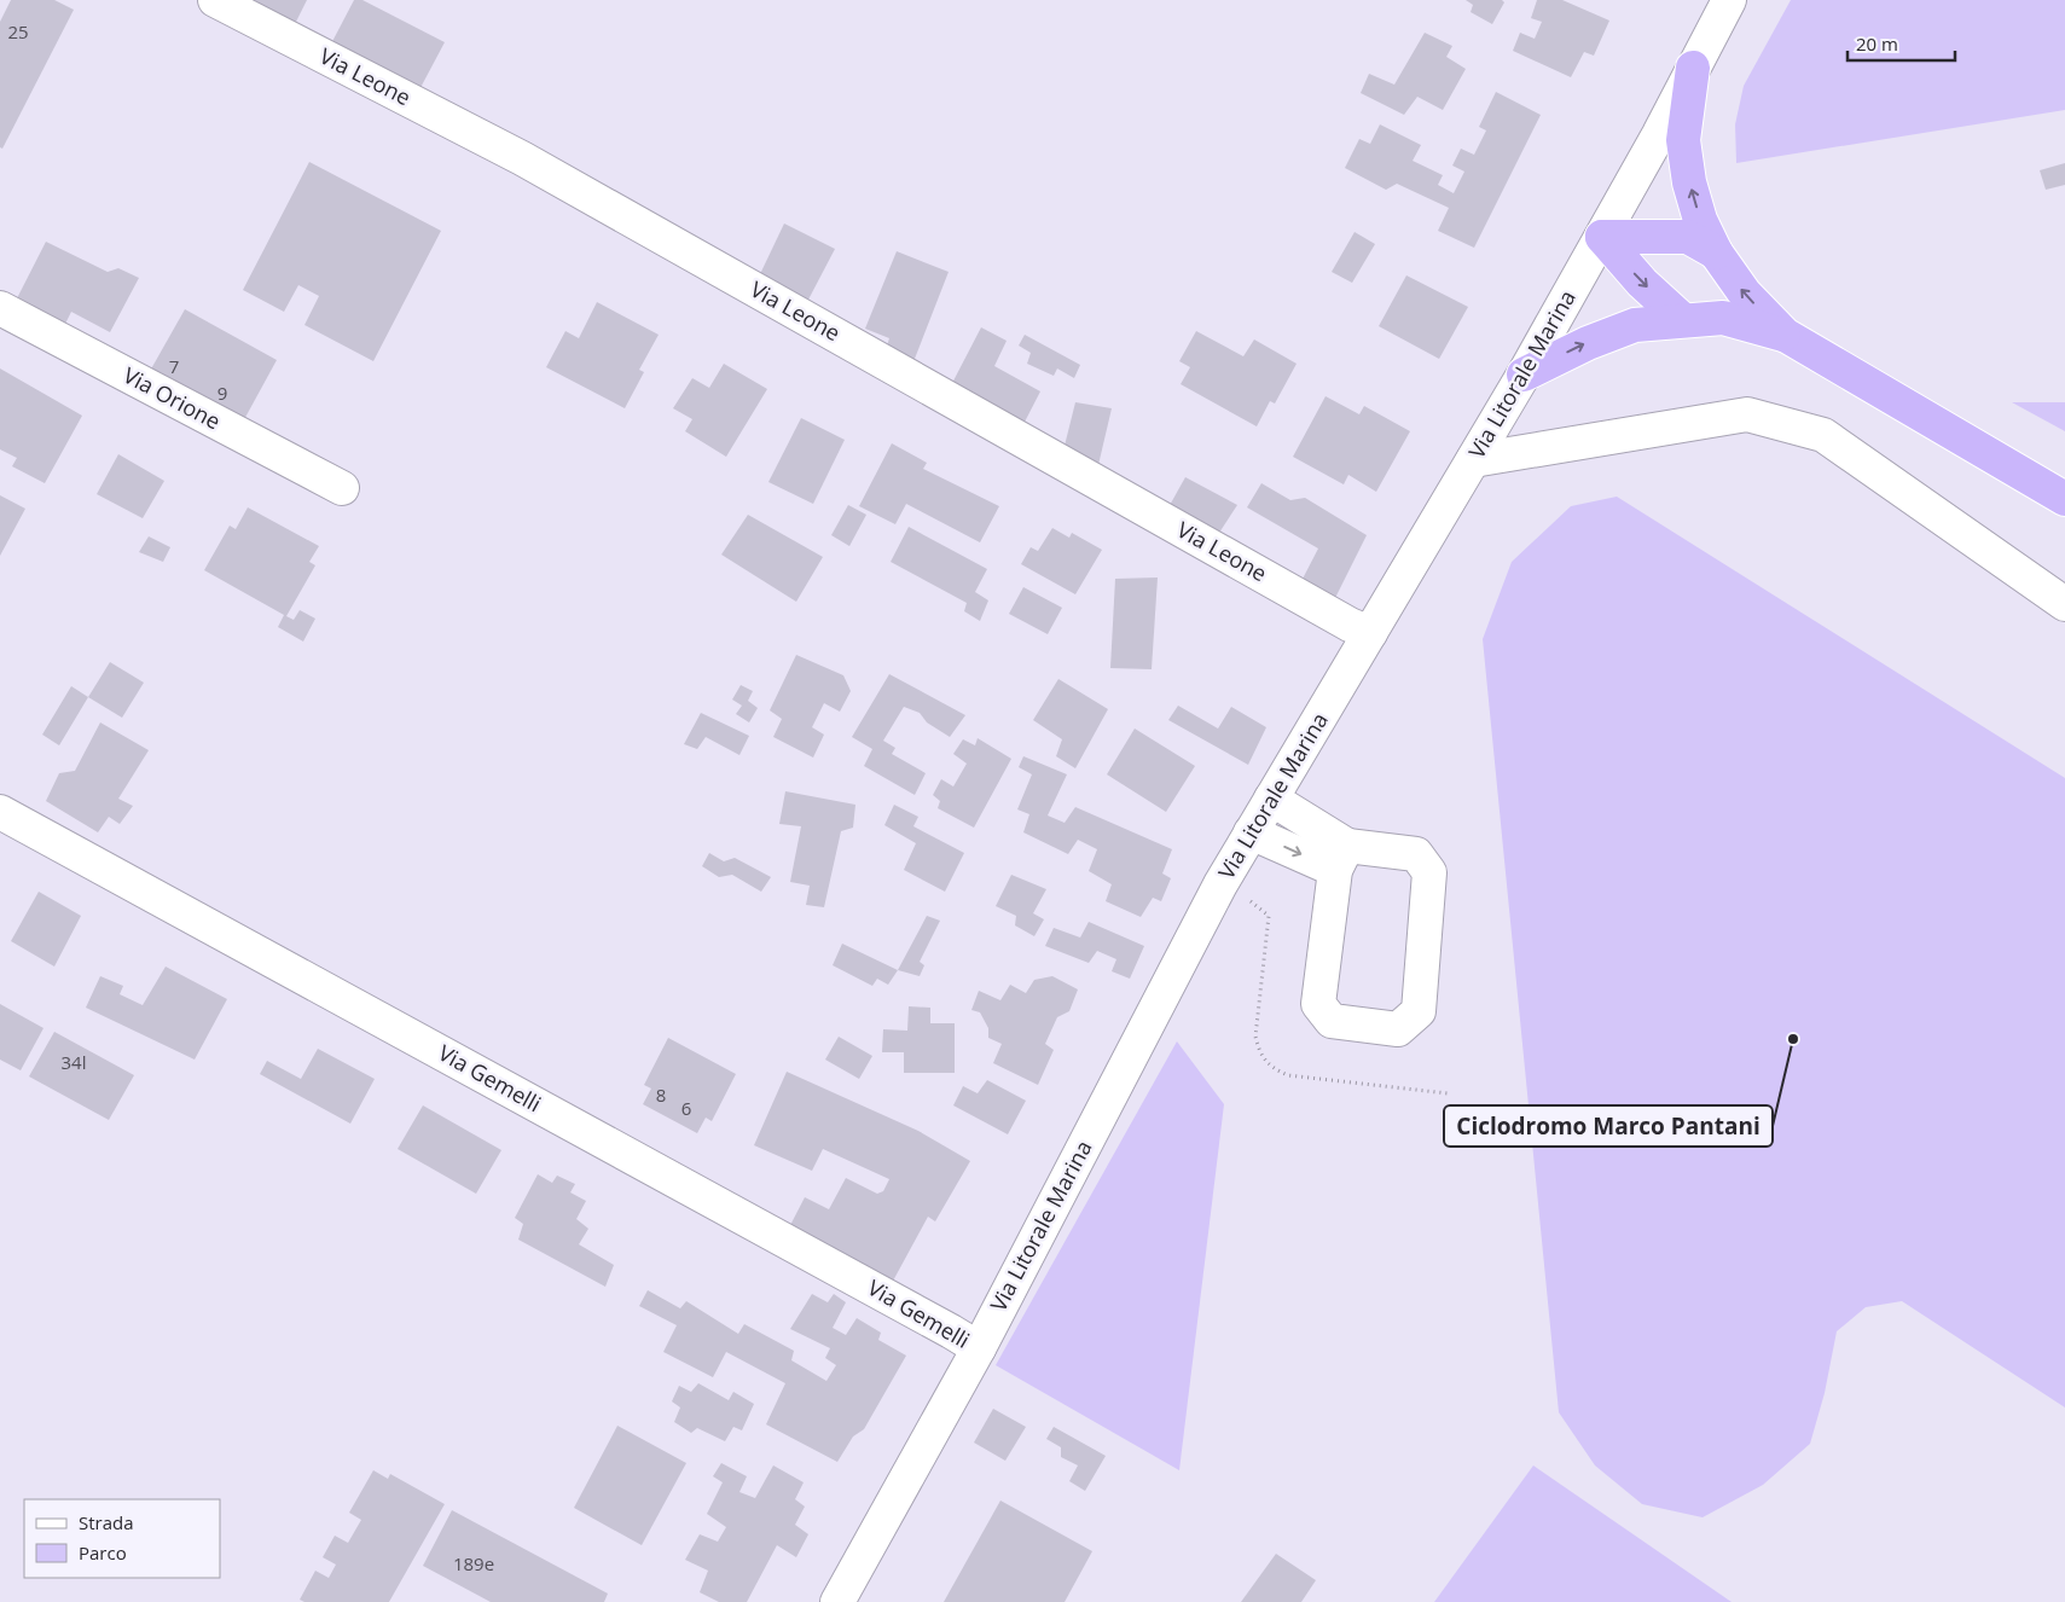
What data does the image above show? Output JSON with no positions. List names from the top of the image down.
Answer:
{
  "streets": {
    "street": [
      "Via Leone",
      "Via Litorale Marina",
      "Via Orione",
      "Via Gemelli"
    ]
  },
  "crossings": [
    ["Via Leone", "Via Litorale Marina"],
    ["Via Litorale Marina", "Via Gemelli"]
  ],
  "places": ["Ciclodromo Marco Pantani"],
  "house_numbers": [
    "25",
    "7",
    "9",
    "34l",
    "8",
    "6",
    "189e"
  ],
  "legend": ["Strada", "Parco"],
  "scale_bar": "20 m"
}
